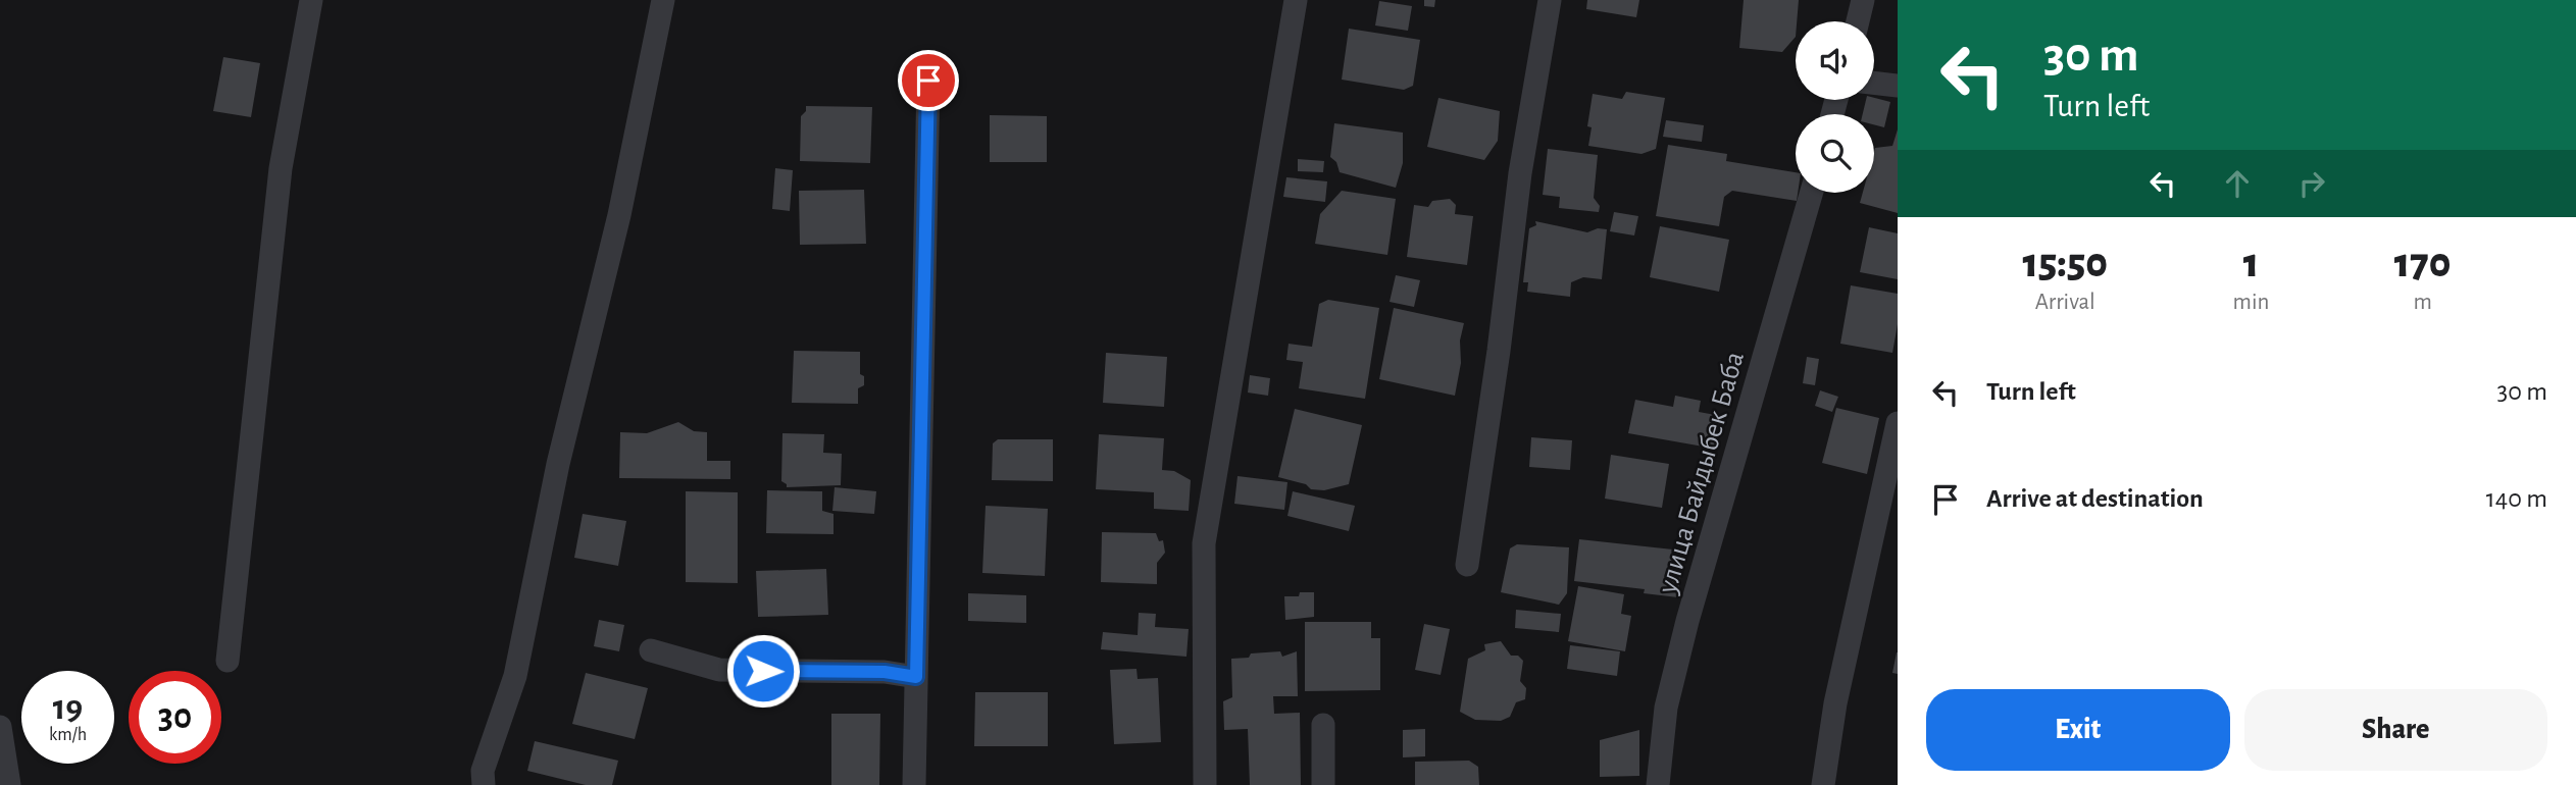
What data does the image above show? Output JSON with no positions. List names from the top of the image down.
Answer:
{
  "streets": {
    "street": ["улица Байдыбек Баба"]
  },
  "page": {
    "turn": ["30 m", "Turn left"],
    "eta": [
      "15:50",
      "Arrival",
      "1",
      "min",
      "170",
      "m"
    ],
    "list": [
      {
        "name": "Turn left",
        "value": "30 m"
      },
      {
        "name": "Arrive at destination",
        "value": "140 m"
      }
    ],
    "speed": "19 km/h",
    "limit": "30",
    "buttons": ["Exit", "Share"]
  }
}
